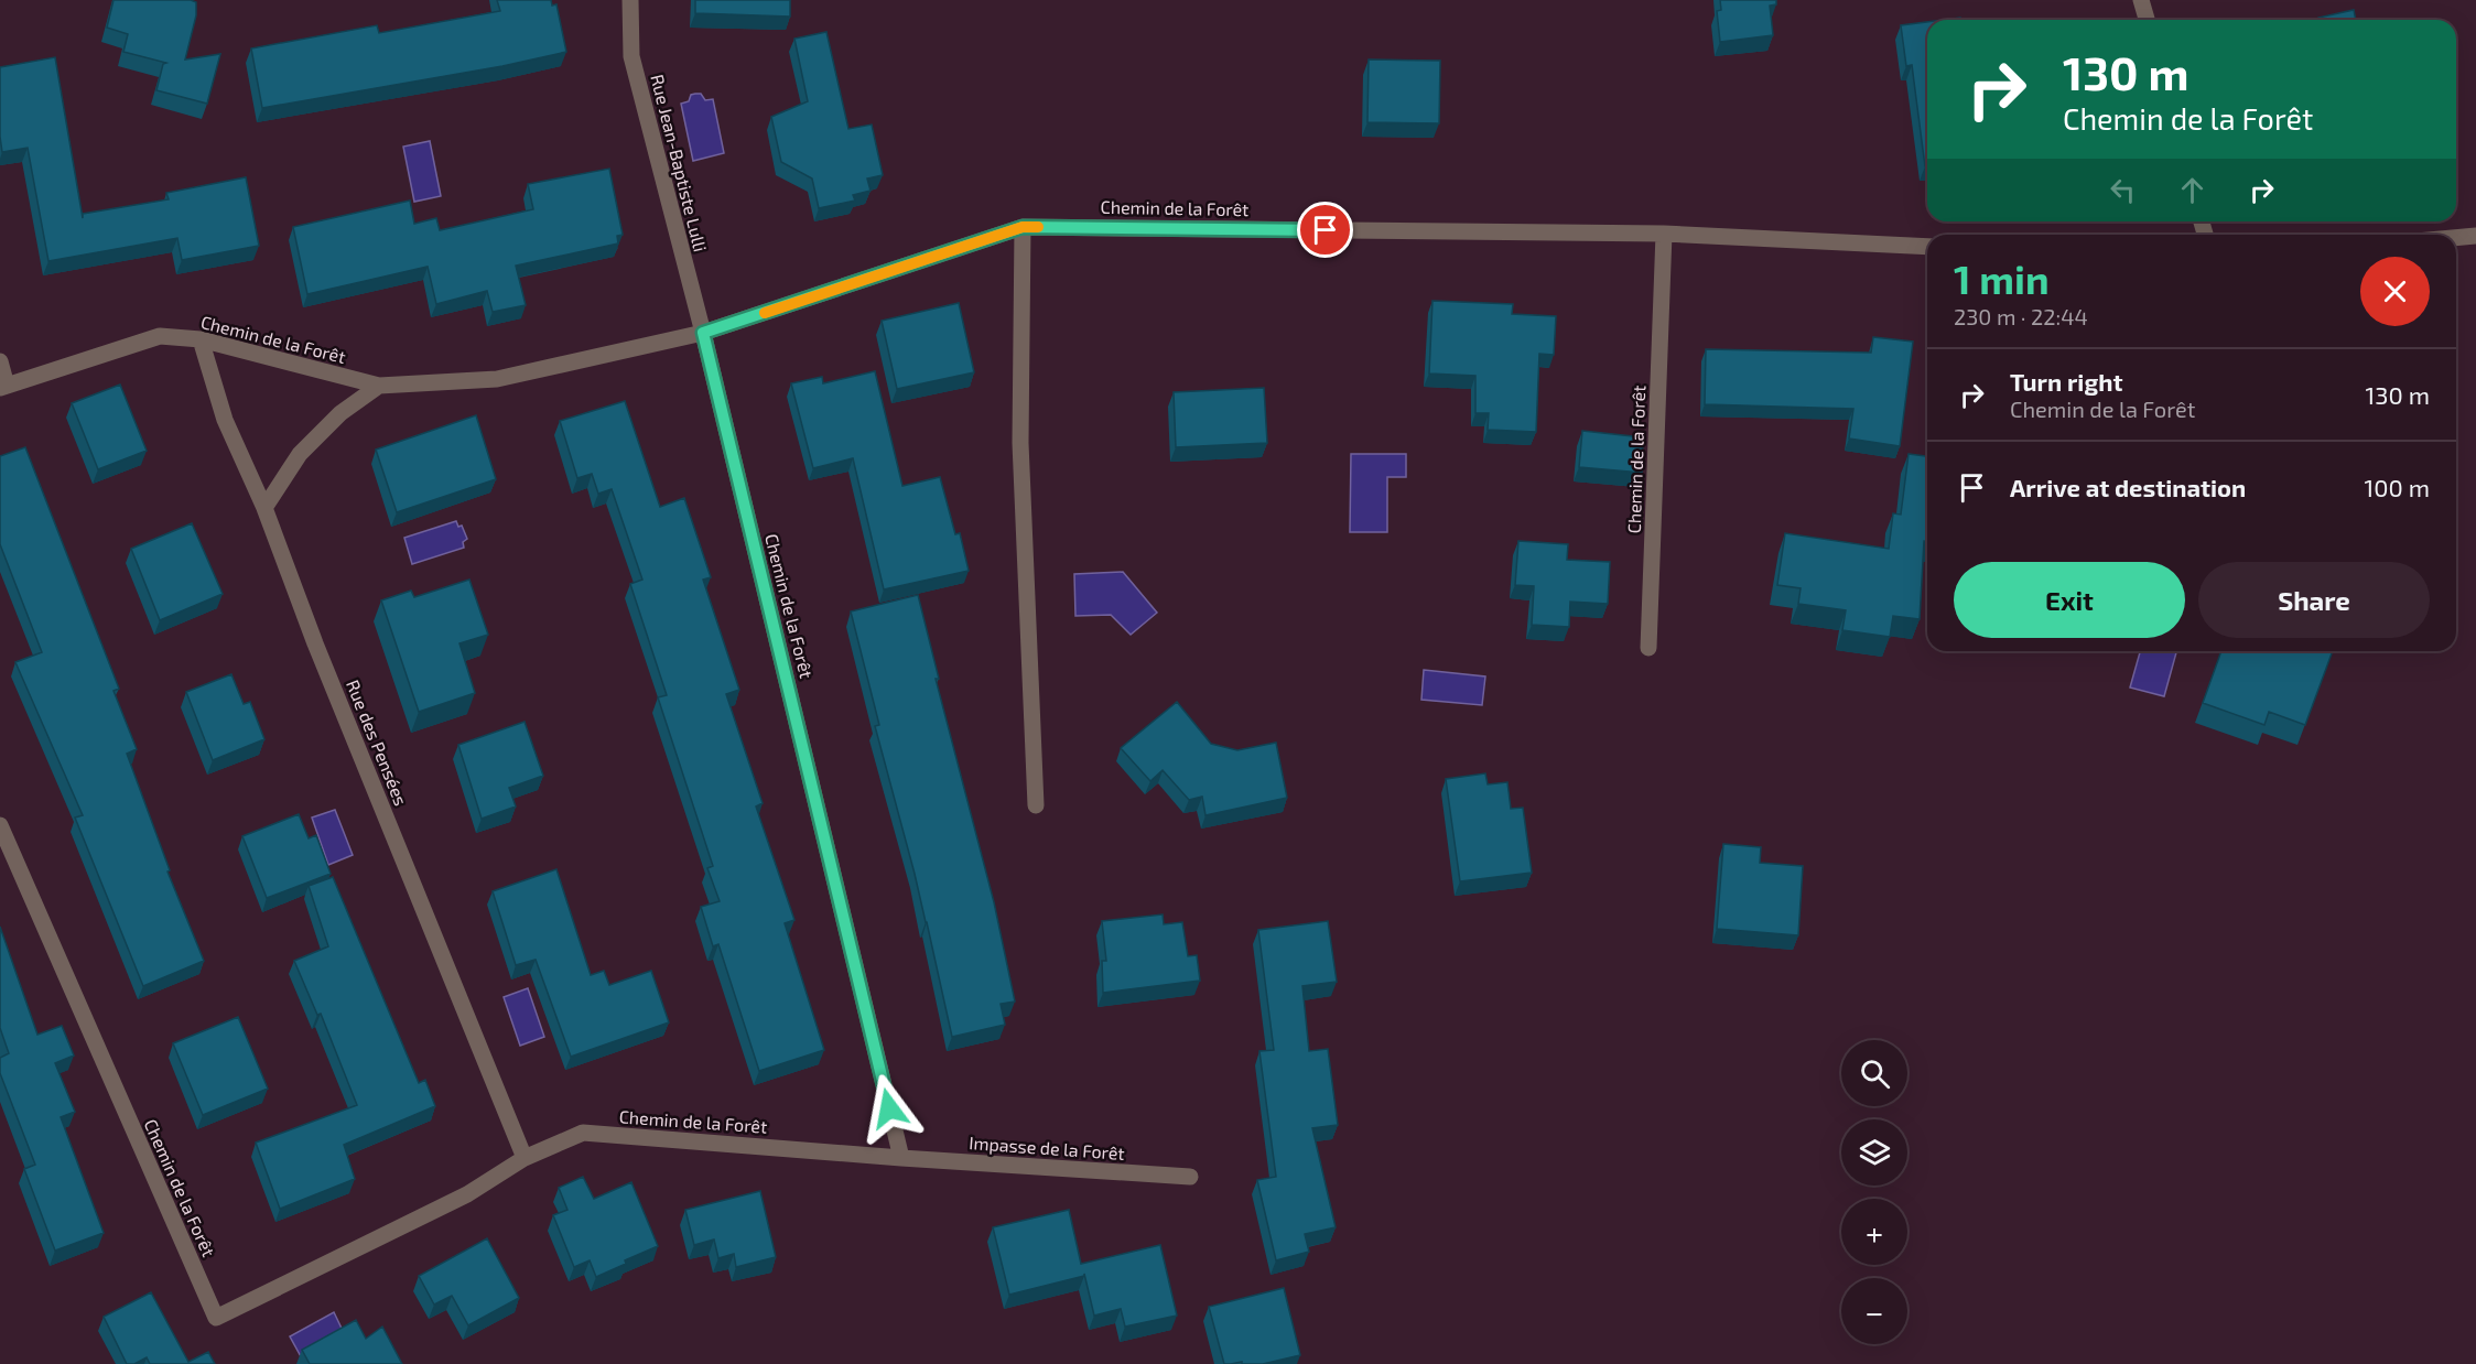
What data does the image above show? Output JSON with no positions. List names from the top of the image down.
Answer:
{
  "streets": {
    "street": [
      "Rue Jean-Baptiste Lulli",
      "Chemin de la Forêt",
      "Rue des Pensées",
      "Impasse de la Forêt"
    ]
  },
  "crossings": [
    ["Rue Jean-Baptiste Lulli", "Chemin de la Forêt"],
    ["Chemin de la Forêt", "Rue des Pensées"],
    ["Chemin de la Forêt", "Impasse de la Forêt"]
  ],
  "page": {
    "turn": ["130 m", "Chemin de la Forêt"],
    "heading": ["1 min", "230 m · 22:44"],
    "list": [
      {
        "name": "Turn right",
        "note": "Chemin de la Forêt",
        "value": "130 m"
      },
      {
        "name": "Arrive at destination",
        "value": "100 m"
      }
    ],
    "buttons": ["Exit", "Share"],
    "map_buttons": ["+", "−"]
  }
}
